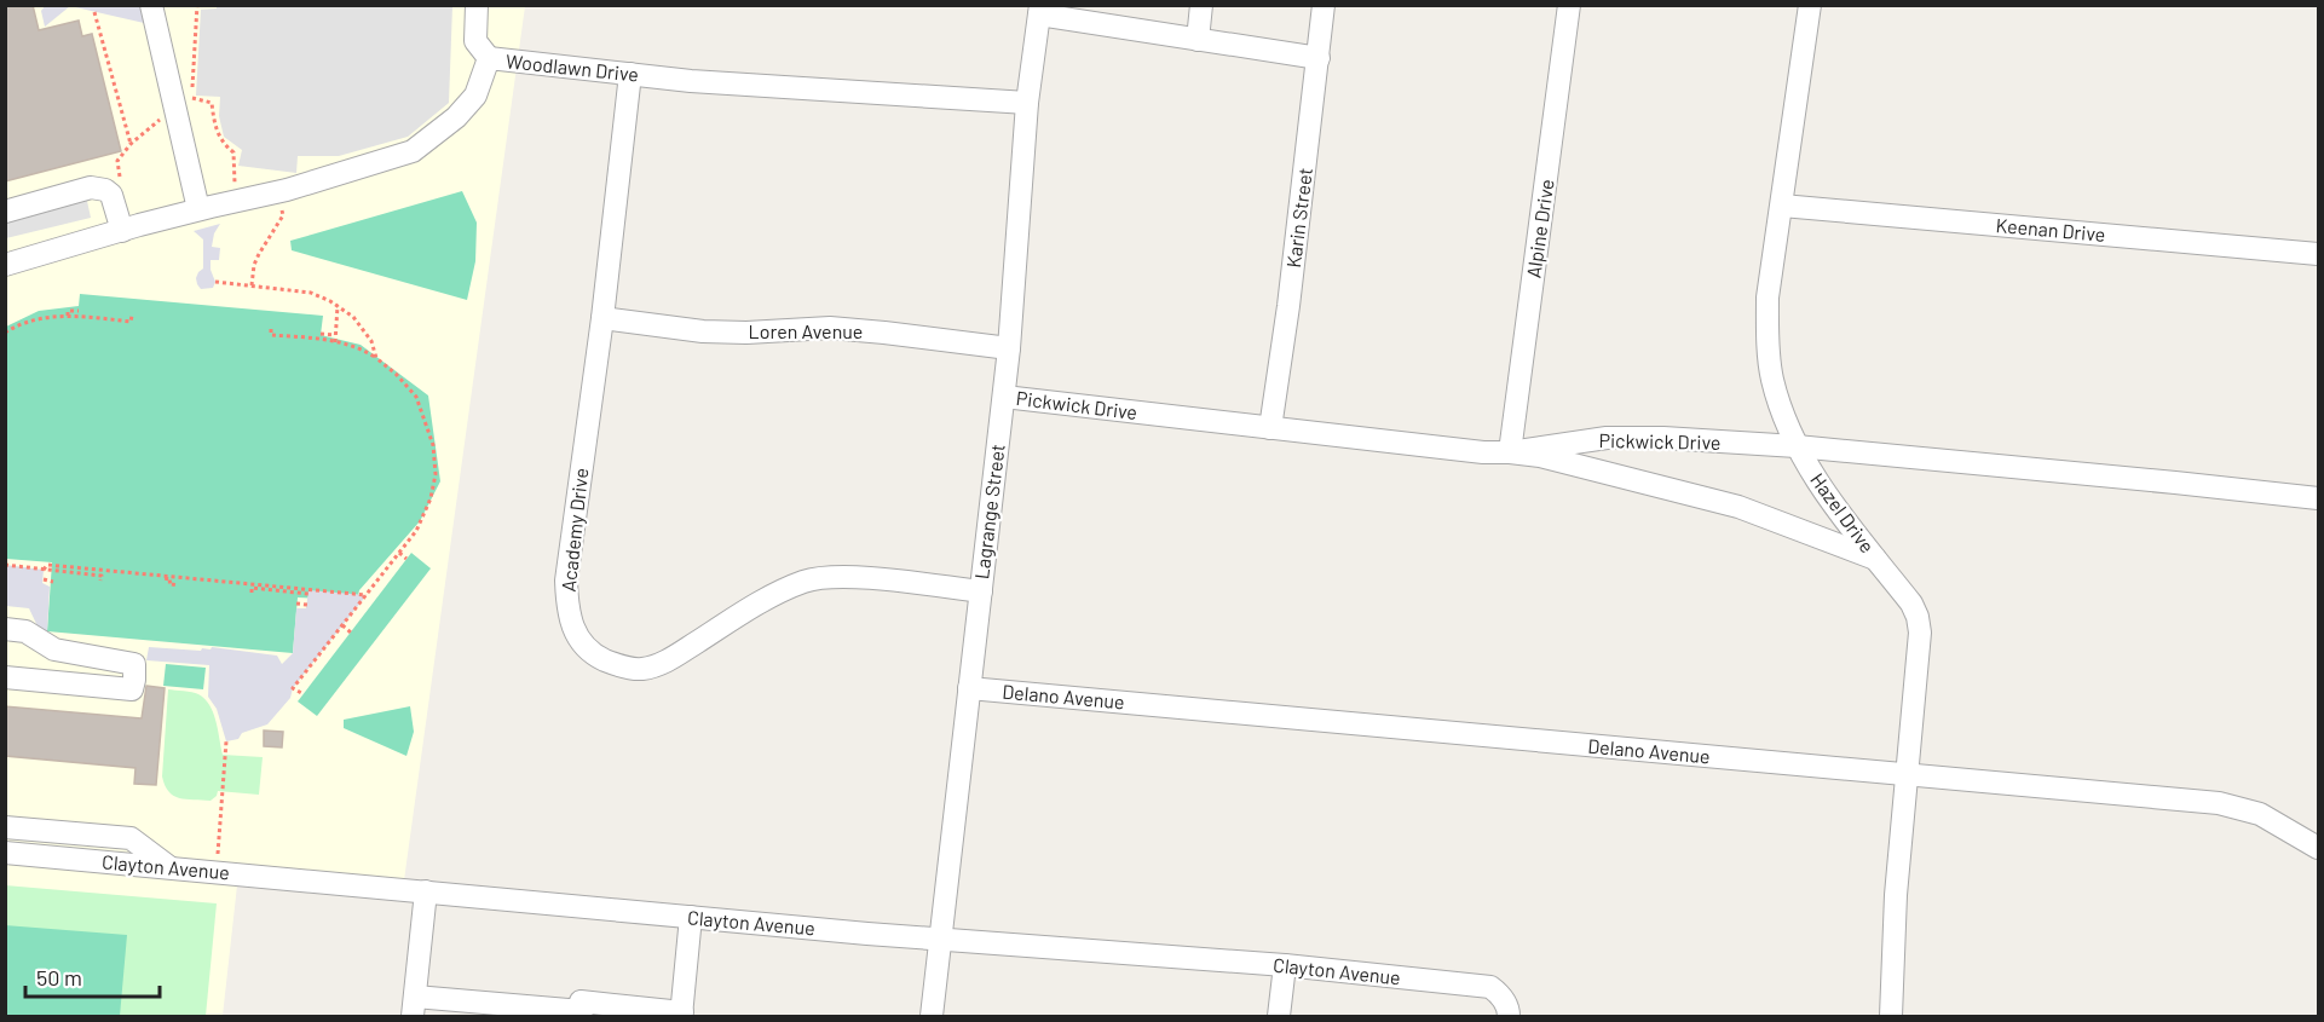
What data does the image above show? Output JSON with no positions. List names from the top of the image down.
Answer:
{
  "streets": {
    "street": [
      "Woodlawn Drive",
      "Karin Street",
      "Alpine Drive",
      "Keenan Drive",
      "Loren Avenue",
      "Pickwick Drive",
      "Lagrange Street",
      "Hazel Drive",
      "Academy Drive",
      "Delano Avenue",
      "Clayton Avenue"
    ]
  },
  "crossings": [
    ["Woodlawn Drive", "Lagrange Street"],
    ["Woodlawn Drive", "Academy Drive"],
    ["Karin Street", "Pickwick Drive"],
    ["Alpine Drive", "Pickwick Drive"],
    ["Keenan Drive", "Hazel Drive"],
    ["Loren Avenue", "Lagrange Street"],
    ["Loren Avenue", "Academy Drive"],
    ["Pickwick Drive", "Lagrange Street"],
    ["Pickwick Drive", "Hazel Drive"],
    ["Lagrange Street", "Academy Drive"],
    ["Lagrange Street", "Delano Avenue"],
    ["Lagrange Street", "Clayton Avenue"],
    ["Hazel Drive", "Delano Avenue"]
  ],
  "scale_bar": "50 m"
}
